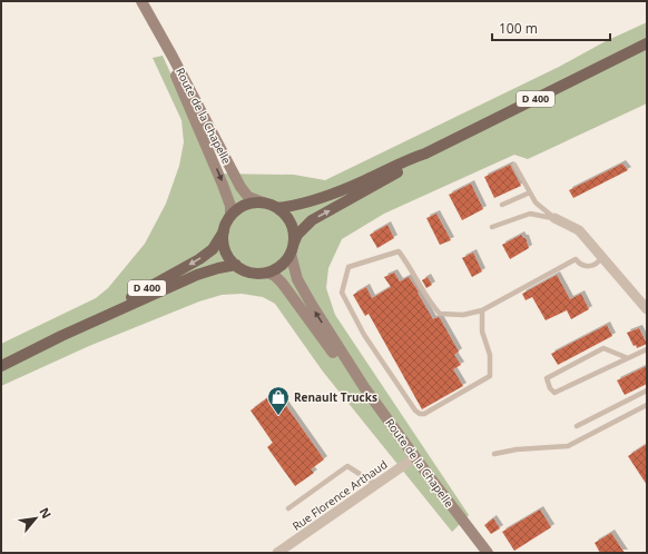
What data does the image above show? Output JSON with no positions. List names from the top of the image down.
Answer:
{
  "streets": {
    "main road": ["D 400", "Route de la Chapelle"],
    "street": ["Rue Florence Arthaud"]
  },
  "crossings": [
    ["D 400", "Route de la Chapelle"],
    ["Route de la Chapelle", "Rue Florence Arthaud"]
  ],
  "places": {
    "shop": ["Renault Trucks"]
  },
  "scale_bar": "100 m",
  "north": "top right"
}
